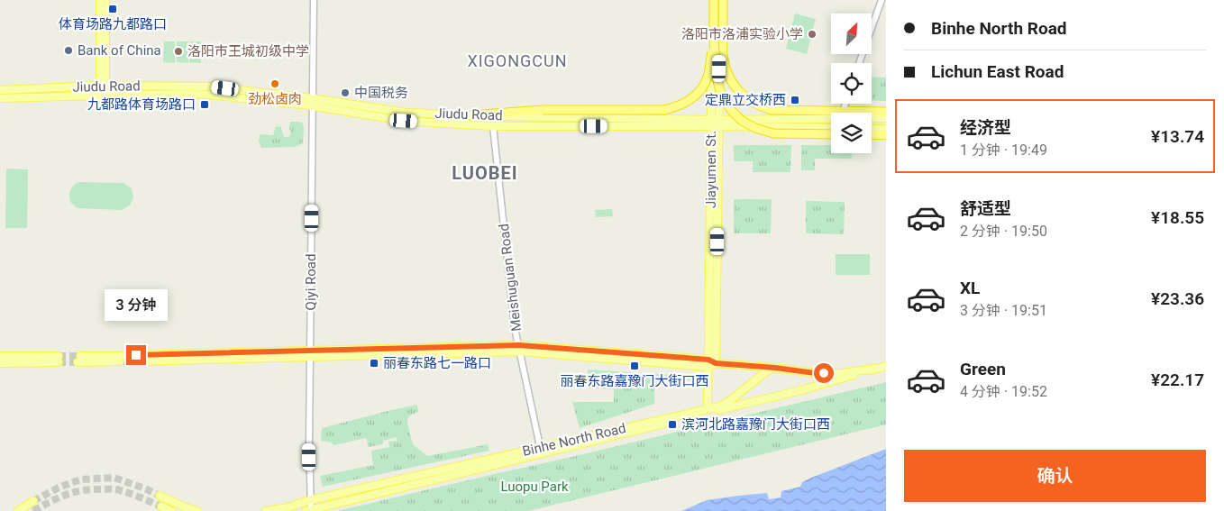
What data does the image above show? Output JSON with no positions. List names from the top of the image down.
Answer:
{
  "streets": {
    "main road": ["Jiudu Road", "Jiayumen St.", "Binhe North Road"],
    "street": ["Meishuguan Road", "Qiyi Road"]
  },
  "crossings": [
    ["Jiudu Road", "Jiayumen St."],
    ["Jiudu Road", "Meishuguan Road"],
    ["Jiudu Road", "Qiyi Road"],
    ["Jiayumen St.", "Binhe North Road"],
    ["Meishuguan Road", "Binhe North Road"],
    ["Qiyi Road", "Binhe North Road"]
  ],
  "districts": ["XIGONGCUN", "LUOBEI"],
  "parks": ["Luopu Park"],
  "places": {
    "transit": [
      "体育场路九都路口",
      "定鼎立交桥西",
      "九都路体育场路口",
      "丽春东路七一路口",
      "丽春东路嘉豫门大街口西",
      "滨河北路嘉豫门大街口西"
    ],
    "other": [
      "洛阳市洛浦实验小学",
      "Bank of China",
      "洛阳市王城初级中学",
      "劲松卤肉",
      "中国税务"
    ]
  },
  "north": "top right",
  "page": {
    "banner": ["Binhe North Road", "Lichun East Road"],
    "list": [
      {
        "name": "经济型",
        "note": "1 分钟 · 19:49",
        "value": "¥13.74"
      },
      {
        "name": "舒适型",
        "note": "2 分钟 · 19:50",
        "value": "¥18.55"
      },
      {
        "name": "XL",
        "note": "3 分钟 · 19:51",
        "value": "¥23.36"
      },
      {
        "name": "Green",
        "note": "4 分钟 · 19:52",
        "value": "¥22.17"
      }
    ],
    "bubble": "3 分钟",
    "buttons": "确认"
  }
}
